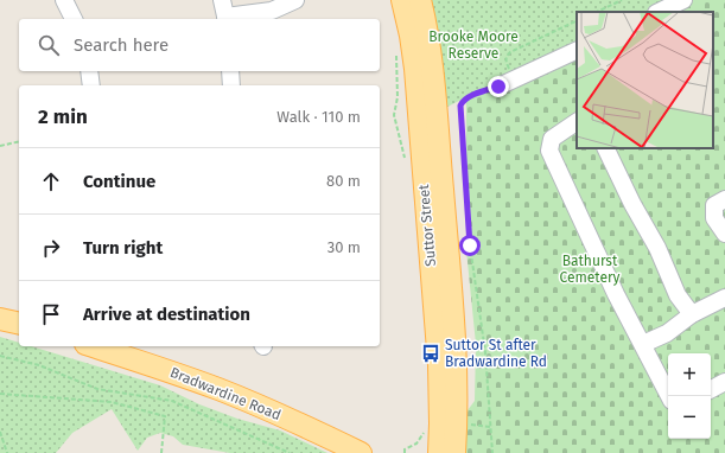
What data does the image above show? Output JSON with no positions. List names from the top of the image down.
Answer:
{
  "streets": {
    "main road": ["Suttor Street", "Bradwardine Road"]
  },
  "parks": ["Brooke Moore Reserve", "Bathurst Cemetery"],
  "places": {
    "bus stop": ["Suttor St after Bradwardine Rd"]
  },
  "page": {
    "search": "Search here",
    "heading": ["2 min", "Walk · 110 m"],
    "list": [
      ["Continue", "80 m"],
      ["Turn right", "30 m"],
      "Arrive at destination"
    ],
    "map_buttons": ["+", "−"]
  }
}
